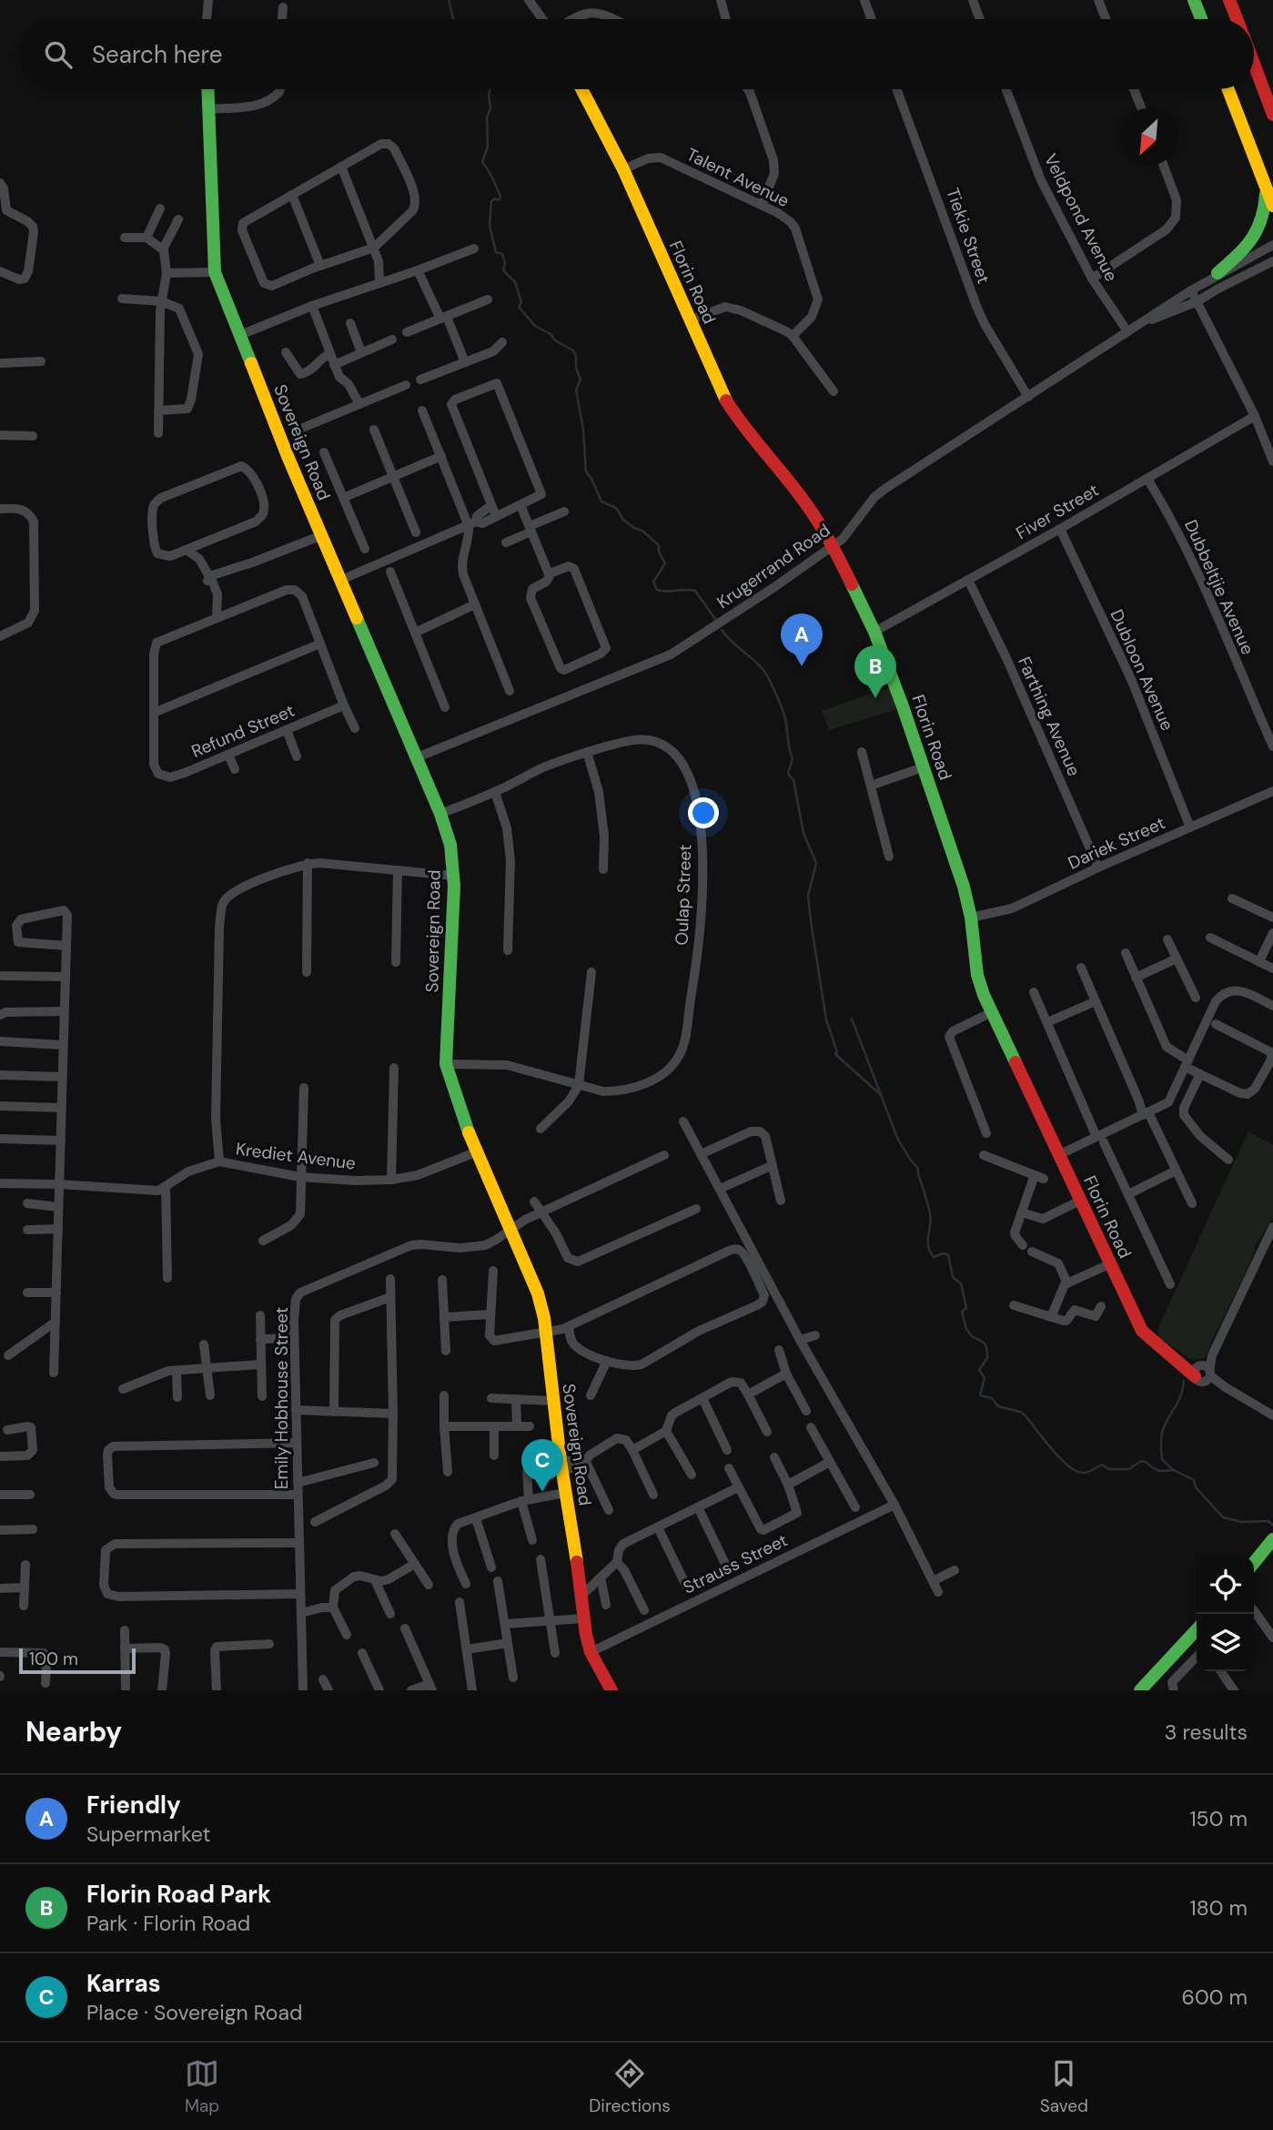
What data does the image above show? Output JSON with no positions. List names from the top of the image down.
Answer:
{
  "streets": {
    "street": [
      "Talent Avenue",
      "Veldpond Avenue",
      "Tiekie Street",
      "Florin Road",
      "Sovereign Road",
      "Fiver Street",
      "Krugerrand Road",
      "Dubbeltjie Avenue",
      "Dubloon Avenue",
      "Farthing Avenue",
      "Refund Street",
      "Dariek Street",
      "Oulap Street",
      "Krediet Avenue",
      "Emily Hobhouse Street",
      "Strauss Street"
    ]
  },
  "crossings": [
    ["Talent Avenue", "Florin Road"],
    ["Veldpond Avenue", "Krugerrand Road"],
    ["Tiekie Street", "Krugerrand Road"],
    ["Florin Road", "Fiver Street"],
    ["Florin Road", "Krugerrand Road"],
    ["Florin Road", "Dariek Street"],
    ["Sovereign Road", "Krugerrand Road"],
    ["Sovereign Road", "Krediet Avenue"],
    ["Sovereign Road", "Emily Hobhouse Street"],
    ["Sovereign Road", "Strauss Street"],
    ["Fiver Street", "Dubbeltjie Avenue"],
    ["Fiver Street", "Dubloon Avenue"],
    ["Fiver Street", "Farthing Avenue"],
    ["Dubloon Avenue", "Dariek Street"],
    ["Farthing Avenue", "Dariek Street"]
  ],
  "scale_bar": "100 m",
  "north": "bottom left",
  "page": {
    "search": "Search here",
    "pins": ["A", "B", "C"],
    "scale": "100 m",
    "heading": ["Nearby", "3 results"],
    "list": [
      {
        "mark": "A",
        "name": "Friendly",
        "note": "Supermarket",
        "value": "150 m"
      },
      {
        "mark": "B",
        "name": "Florin Road Park",
        "note": "Park · Florin Road",
        "value": "180 m"
      },
      {
        "mark": "C",
        "name": "Karras",
        "note": "Place · Sovereign Road",
        "value": "600 m"
      }
    ],
    "nav": ["Map", "Directions", "Saved"]
  }
}
